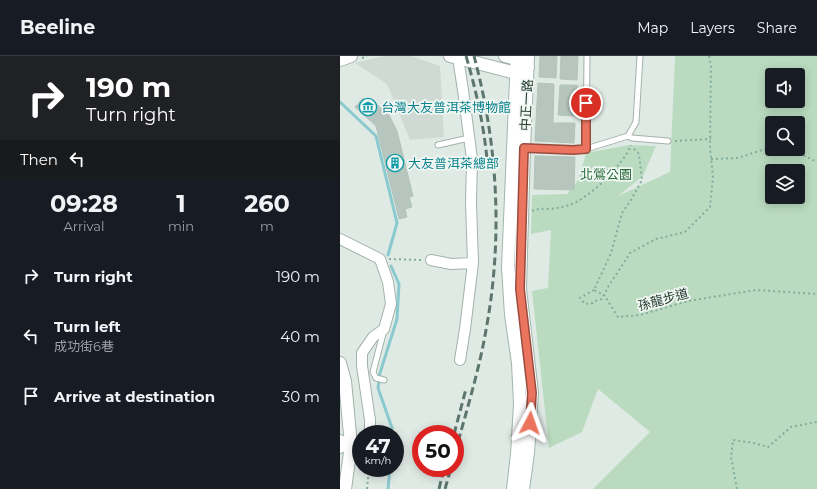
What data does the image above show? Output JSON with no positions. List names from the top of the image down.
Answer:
{
  "streets": {
    "main road": ["中正一路"],
    "path": ["孫龍步道"]
  },
  "parks": ["北鶯公園"],
  "places": {
    "museum": ["台灣大友普洱茶博物館"],
    "building": ["大友普洱茶總部"]
  },
  "page": {
    "header": "Beeline",
    "nav": ["Map", "Layers", "Share"],
    "turn": ["190 m", "Turn right"],
    "then": "Then",
    "eta": [
      "09:28",
      "Arrival",
      "1",
      "min",
      "260",
      "m"
    ],
    "list": [
      {
        "name": "Turn right",
        "value": "190 m"
      },
      {
        "name": "Turn left",
        "note": "成功街6巷",
        "value": "40 m"
      },
      {
        "name": "Arrive at destination",
        "value": "30 m"
      }
    ],
    "speed": "47 km/h",
    "limit": "50"
  }
}
